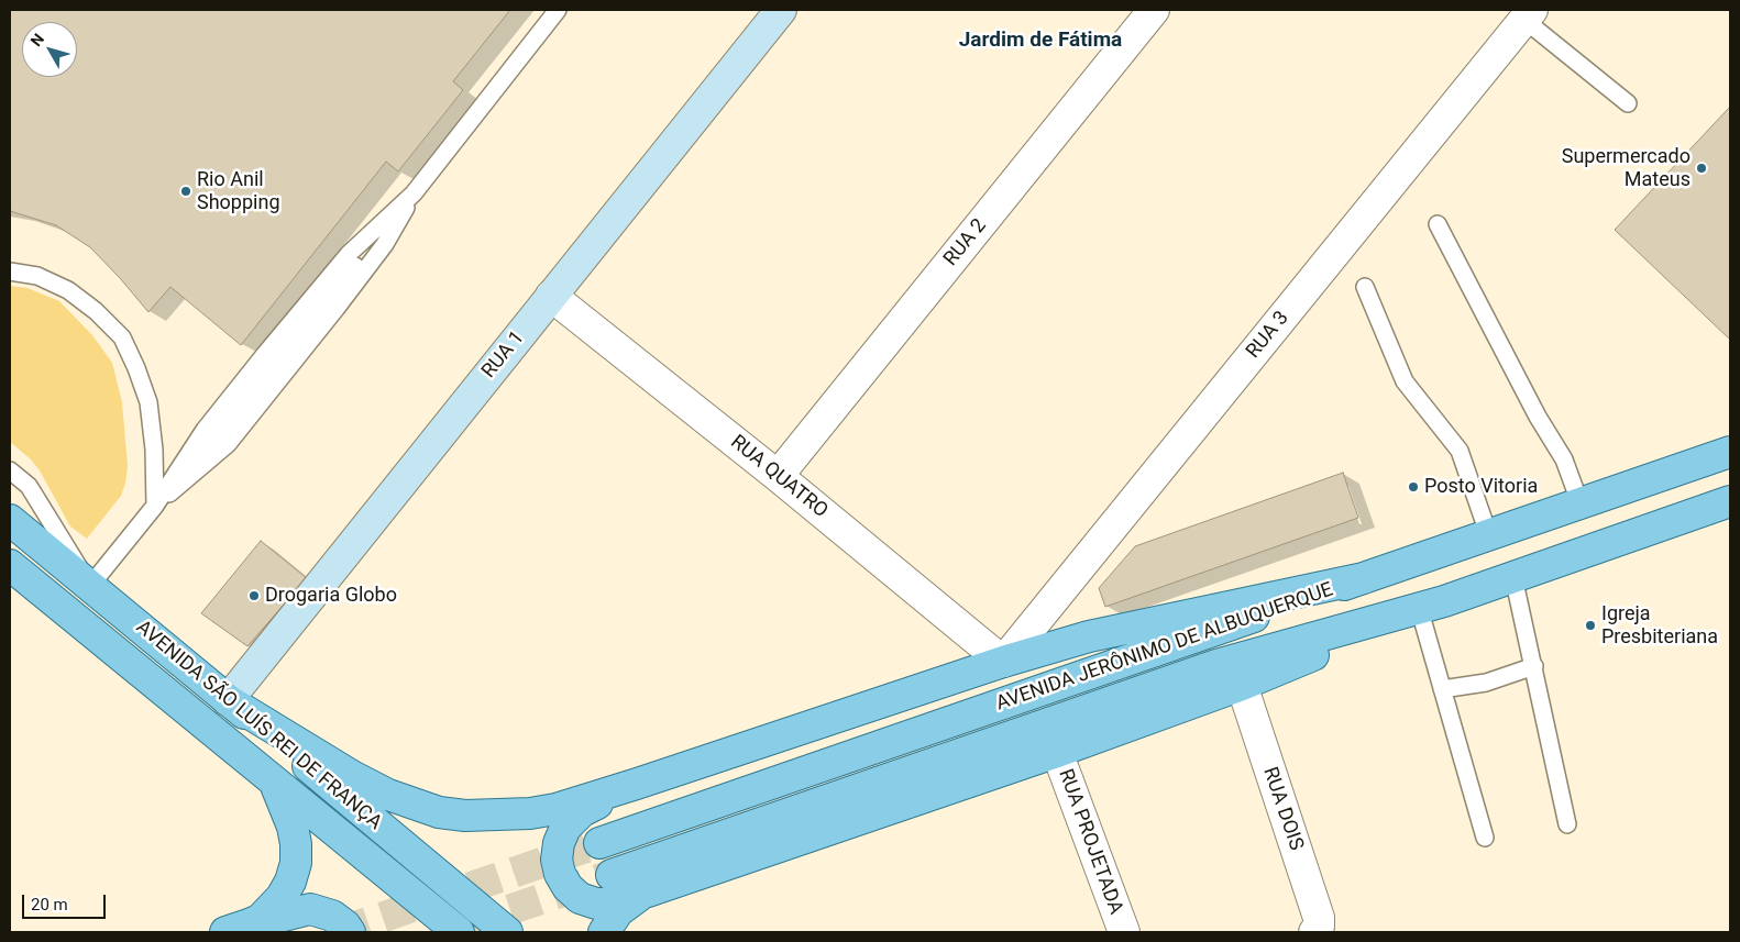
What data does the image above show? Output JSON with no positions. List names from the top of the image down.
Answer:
{
  "streets": {
    "main road": ["RUA 1", "AVENIDA JERÔNIMO DE ALBUQUERQUE", "AVENIDA SÃO LUÍS REI DE FRANÇA"],
    "street": [
      "RUA 2",
      "RUA 3",
      "RUA QUATRO",
      "RUA DOIS",
      "RUA PROJETADA"
    ]
  },
  "crossings": [
    ["RUA 2", "RUA QUATRO"],
    ["RUA 3", "RUA QUATRO"],
    ["RUA 1", "RUA QUATRO"],
    ["RUA 1", "AVENIDA SÃO LUÍS REI DE FRANÇA"]
  ],
  "districts": ["Jardim de Fátima"],
  "places": [
    "Supermercado Mateus",
    "Rio Anil Shopping",
    "Posto Vitoria",
    "Drogaria Globo",
    "Igreja Presbiteriana"
  ],
  "scale_bar": "20 m",
  "north": "top left"
}
